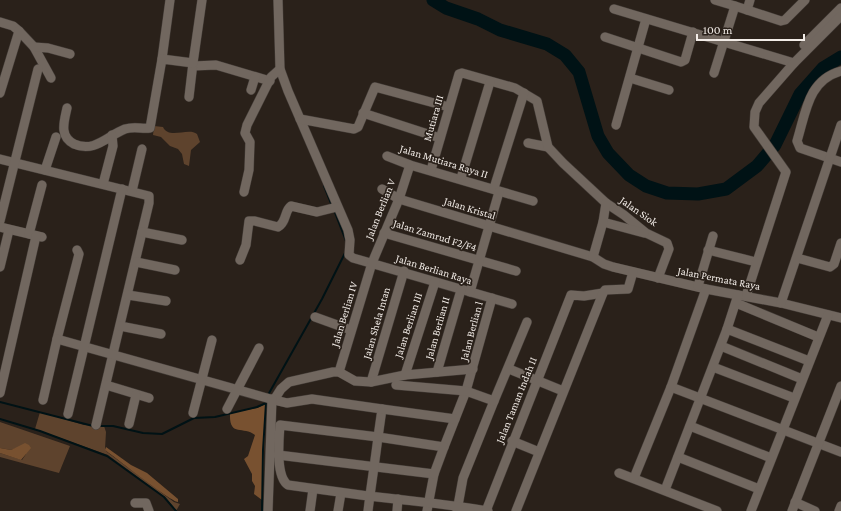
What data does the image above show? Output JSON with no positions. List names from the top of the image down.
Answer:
{
  "streets": {
    "street": [
      "Mutiara III",
      "Jalan Mutiara Raya II",
      "Jalan Kristal",
      "Jalan Berlian V",
      "Jalan Siok",
      "Jalan Zamrud F2/F4",
      "Jalan Berlian Raya",
      "Jalan Permata Raya",
      "Jalan Berlian IV",
      "Jalan Shela Intan",
      "Jalan Berlian III",
      "Jalan Berlian II",
      "Jalan Berlian l",
      "Jalan Taman Indah II"
    ]
  },
  "crossings": [
    ["Mutiara III", "Jalan Mutiara Raya II"],
    ["Jalan Mutiara Raya II", "Jalan Berlian V"],
    ["Jalan Kristal", "Jalan Berlian V"],
    ["Jalan Kristal", "Jalan Permata Raya"],
    ["Jalan Berlian V", "Jalan Zamrud F2/F4"],
    ["Jalan Berlian V", "Jalan Berlian Raya"],
    ["Jalan Berlian V", "Jalan Berlian IV"],
    ["Jalan Siok", "Jalan Permata Raya"],
    ["Jalan Berlian Raya", "Jalan Berlian IV"],
    ["Jalan Berlian Raya", "Jalan Shela Intan"],
    ["Jalan Berlian Raya", "Jalan Berlian III"],
    ["Jalan Berlian Raya", "Jalan Berlian II"],
    ["Jalan Berlian Raya", "Jalan Berlian l"]
  ],
  "scale_bar": "100 m"
}
